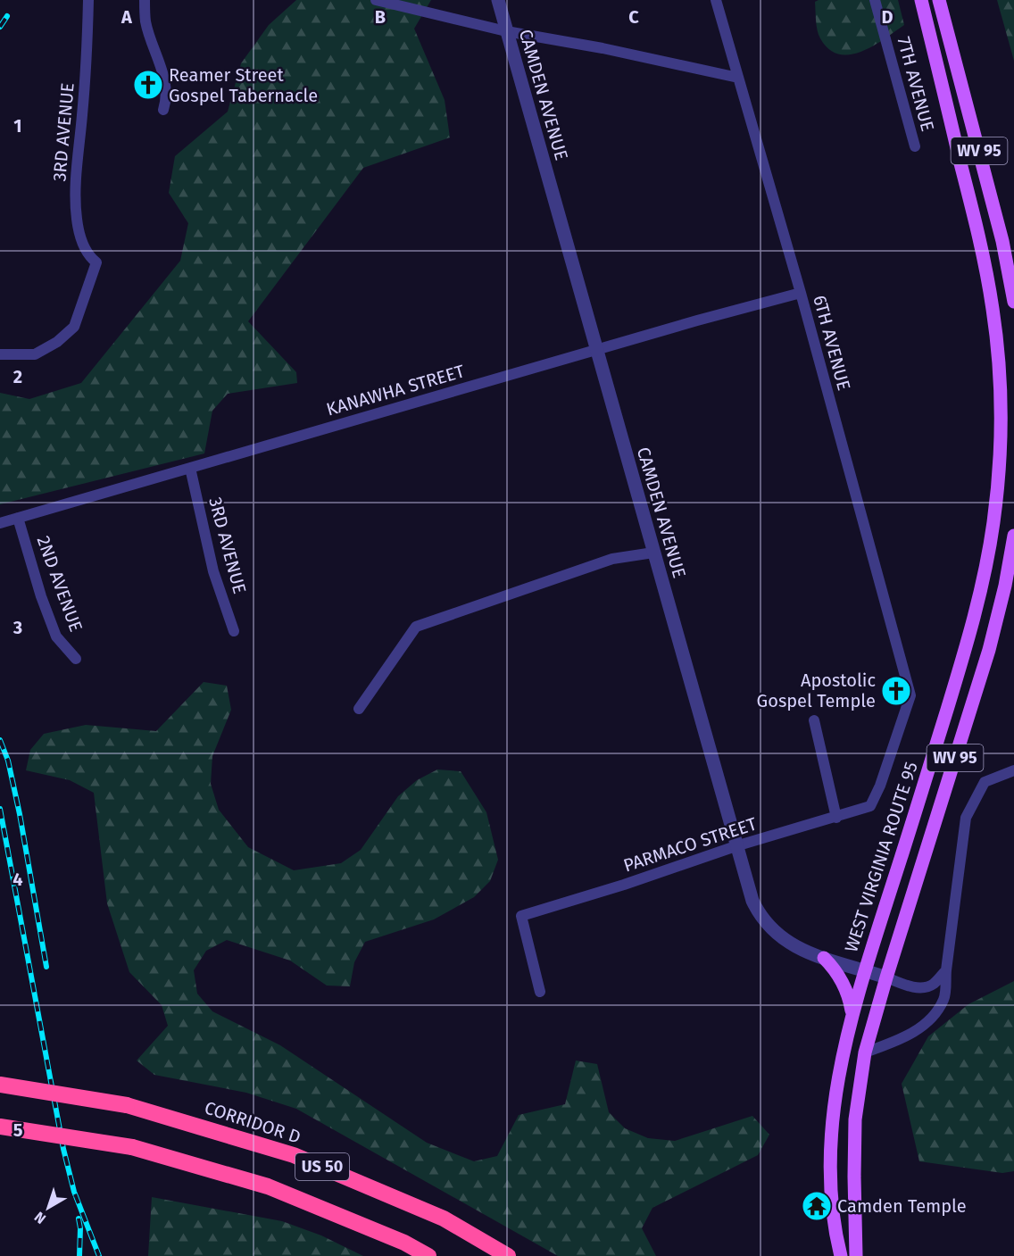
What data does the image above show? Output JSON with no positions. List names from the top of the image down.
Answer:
{
  "streets": {
    "highway": ["CORRIDOR D", "US 50"],
    "main road": ["WV 95", "WEST VIRGINIA ROUTE 95"],
    "street": [
      "7TH AVENUE",
      "CAMDEN AVENUE",
      "3RD AVENUE",
      "6TH AVENUE",
      "KANAWHA STREET",
      "2ND AVENUE",
      "PARMACO STREET"
    ]
  },
  "crossings": [
    ["CAMDEN AVENUE", "WV 95"],
    ["CAMDEN AVENUE", "KANAWHA STREET"],
    ["CAMDEN AVENUE", "PARMACO STREET"],
    ["CAMDEN AVENUE", "WEST VIRGINIA ROUTE 95"],
    ["3RD AVENUE", "KANAWHA STREET"],
    ["WV 95", "WEST VIRGINIA ROUTE 95"],
    ["6TH AVENUE", "KANAWHA STREET"],
    ["6TH AVENUE", "PARMACO STREET"],
    ["KANAWHA STREET", "2ND AVENUE"]
  ],
  "places": {
    "church": ["Reamer Street Gospel Tabernacle", "Apostolic Gospel Temple"],
    "temple": ["Camden Temple"]
  },
  "north": "bottom left",
  "grid": {
    "columns": [
      "A",
      "B",
      "C",
      "D"
    ],
    "rows": [
      "1",
      "2",
      "3",
      "4",
      "5"
    ]
  }
}
